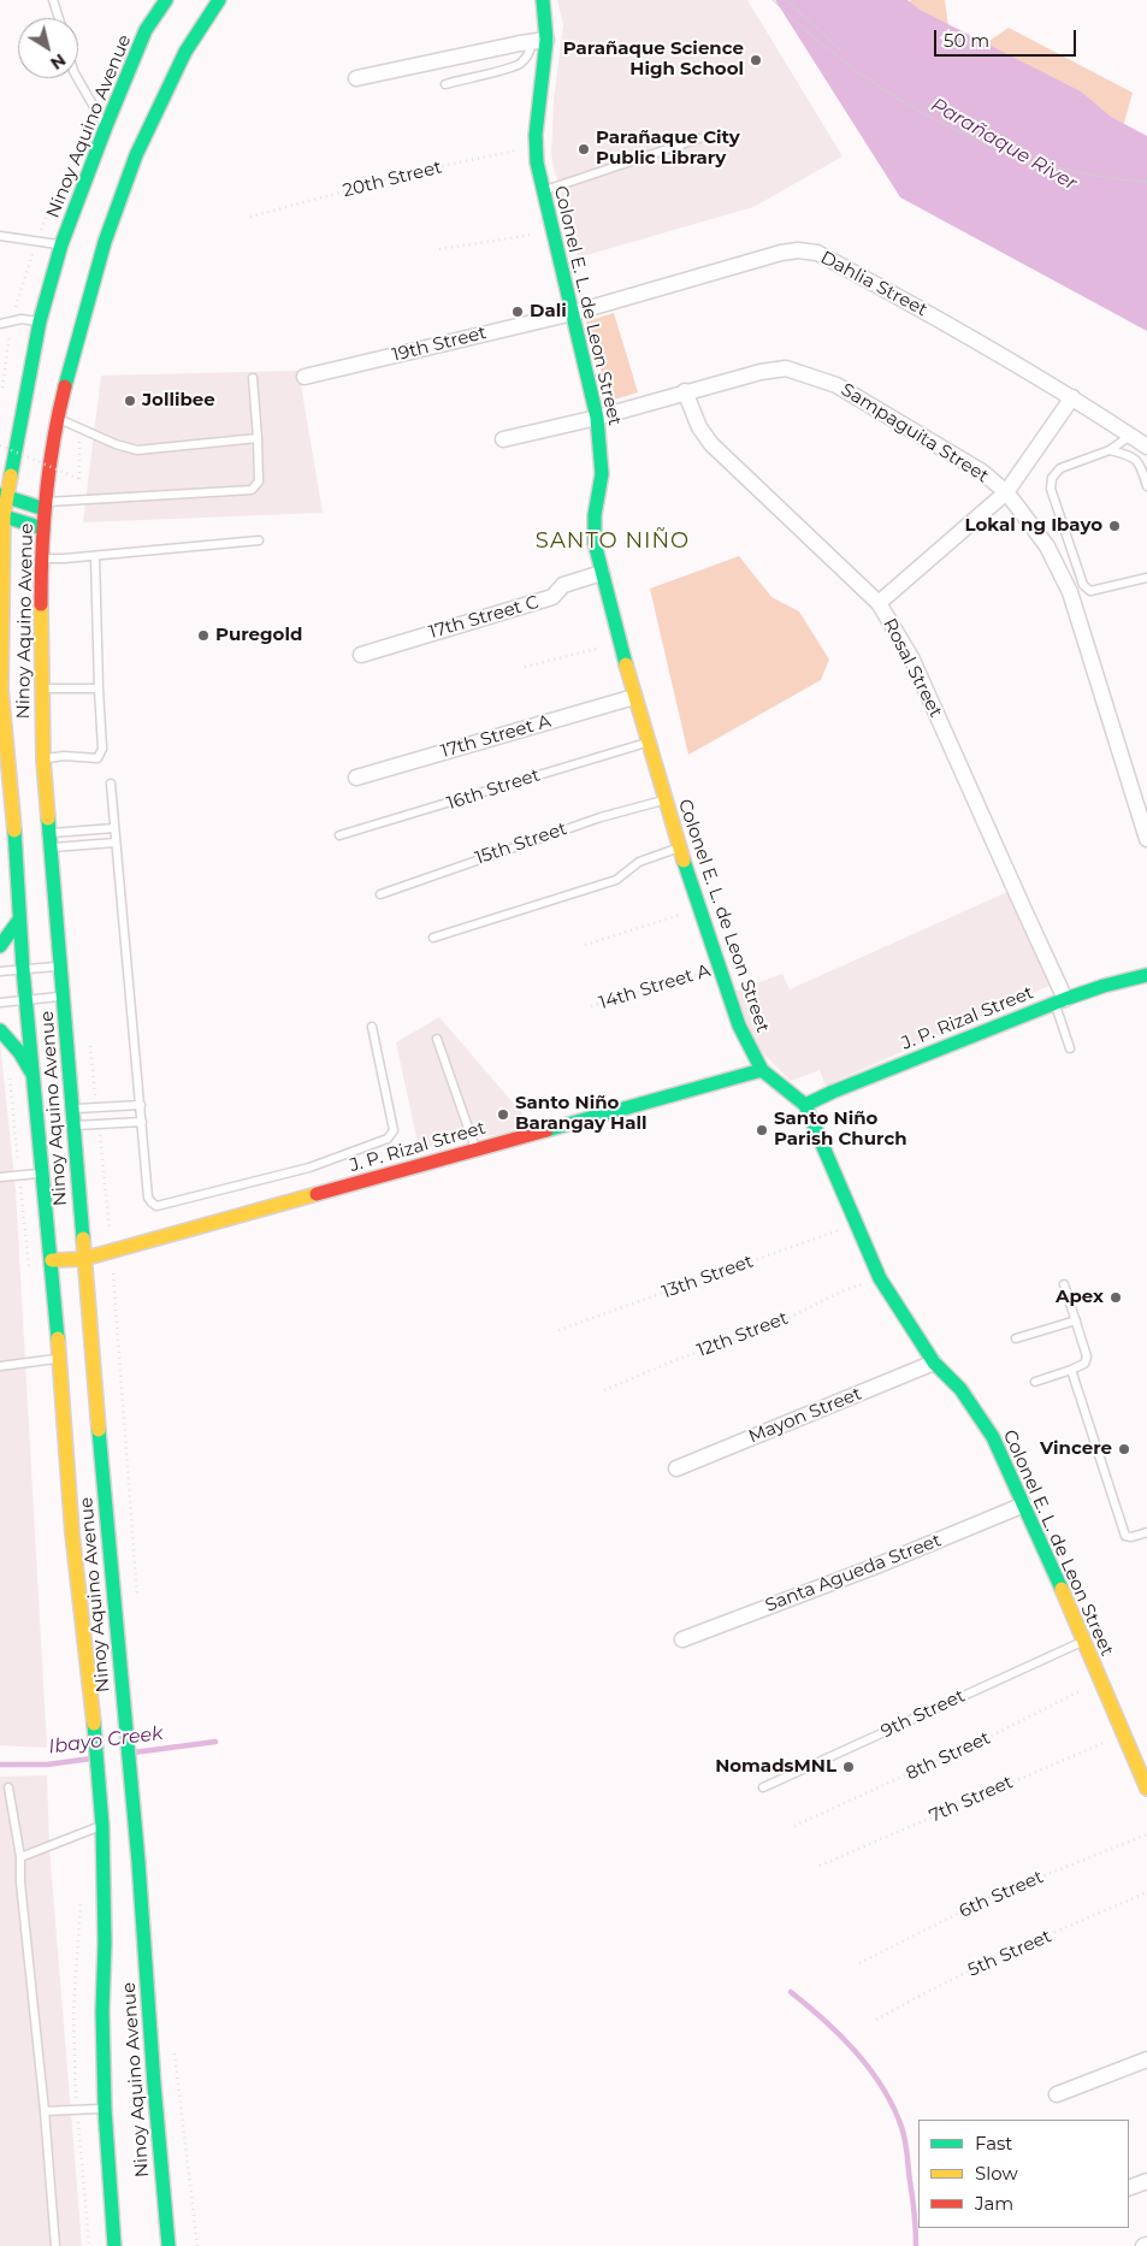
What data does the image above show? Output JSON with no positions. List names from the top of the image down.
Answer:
{
  "streets": {
    "main road": ["Ninoy Aquino Avenue", "Colonel E. L. de Leon Street", "J. P. Rizal Street"],
    "street": [
      "Dahlia Street",
      "19th Street",
      "Sampaguita Street",
      "17th Street C",
      "Rosal Street",
      "17th Street A",
      "Mayon Street",
      "Santa Agueda Street"
    ],
    "lane": ["16th Street", "15th Street", "9th Street"],
    "path": [
      "20th Street",
      "14th Street A",
      "13th Street",
      "12th Street",
      "8th Street",
      "7th Street",
      "6th Street",
      "5th Street"
    ]
  },
  "crossings": [
    ["Ninoy Aquino Avenue", "J. P. Rizal Street"],
    ["20th Street", "Colonel E. L. de Leon Street"],
    ["Dahlia Street", "Colonel E. L. de Leon Street"],
    ["Dahlia Street", "19th Street"],
    ["Colonel E. L. de Leon Street", "19th Street"],
    ["Colonel E. L. de Leon Street", "Sampaguita Street"],
    ["Colonel E. L. de Leon Street", "17th Street C"],
    ["Colonel E. L. de Leon Street", "17th Street A"],
    ["Colonel E. L. de Leon Street", "16th Street"],
    ["Colonel E. L. de Leon Street", "15th Street"],
    ["Colonel E. L. de Leon Street", "14th Street A"],
    ["Colonel E. L. de Leon Street", "J. P. Rizal Street"],
    ["Colonel E. L. de Leon Street", "13th Street"],
    ["Colonel E. L. de Leon Street", "12th Street"],
    ["Colonel E. L. de Leon Street", "Mayon Street"],
    ["Colonel E. L. de Leon Street", "Santa Agueda Street"],
    ["Colonel E. L. de Leon Street", "9th Street"],
    ["Colonel E. L. de Leon Street", "8th Street"],
    ["Colonel E. L. de Leon Street", "7th Street"],
    ["Sampaguita Street", "Rosal Street"],
    ["Rosal Street", "J. P. Rizal Street"]
  ],
  "districts": ["SANTO NIÑO"],
  "water": ["Parañaque River", "Ibayo Creek"],
  "places": [
    "Parañaque Science High School",
    "Parañaque City Public Library",
    "Dali",
    "Jollibee",
    "Lokal ng Ibayo",
    "Puregold",
    "Santo Niño Barangay Hall",
    "Santo Niño Parish Church",
    "Apex",
    "Vincere",
    "NomadsMNL"
  ],
  "legend": ["Fast", "Slow", "Jam"],
  "scale_bar": "50 m",
  "north": "bottom right"
}
